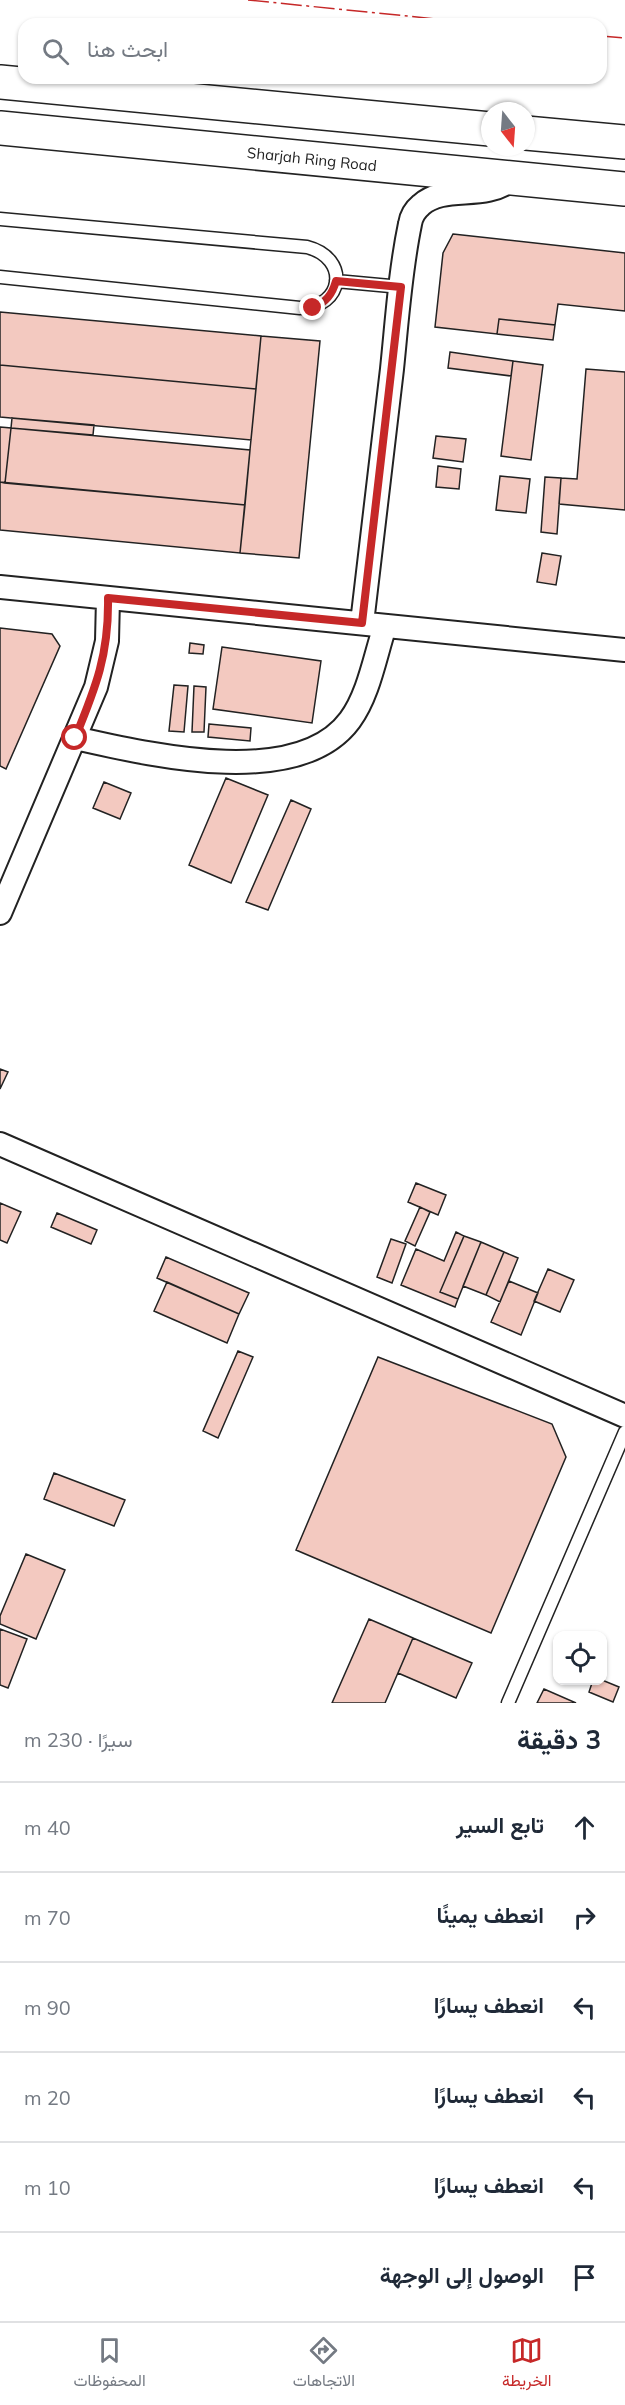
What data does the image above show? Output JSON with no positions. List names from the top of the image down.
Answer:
{
  "streets": {
    "highway": ["Sharjah Ring Road"]
  },
  "north": "bottom",
  "page": {
    "search": "ابحث هنا",
    "heading": ["3 دقيقة", "سيرًا · 230 m"],
    "list": [
      ["تابع السير", "40 m"],
      ["انعطف يمينًا", "70 m"],
      ["انعطف يسارًا", "90 m"],
      ["انعطف يسارًا", "20 m"],
      ["انعطف يسارًا", "10 m"],
      "الوصول إلى الوجهة"
    ],
    "nav": ["الخريطة", "الاتجاهات", "المحفوظات"]
  }
}
